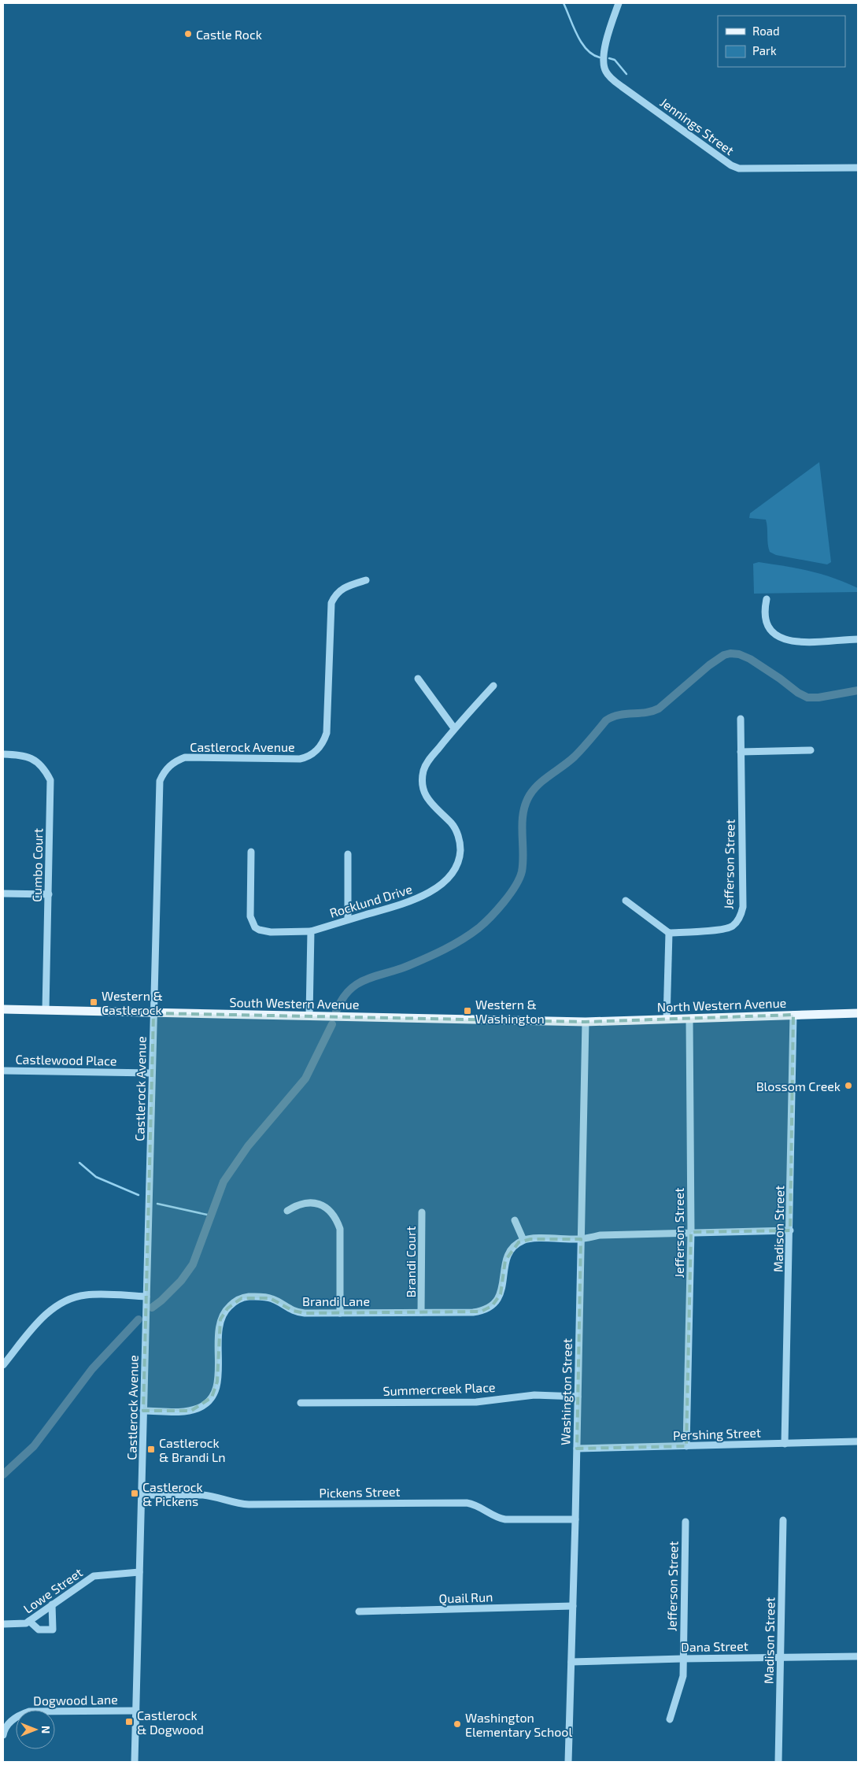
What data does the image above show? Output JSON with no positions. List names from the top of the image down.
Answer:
{
  "streets": {
    "main road": ["South Western Avenue", "North Western Avenue"],
    "street": [
      "Jennings Street",
      "Castlerock Avenue",
      "Jefferson Street",
      "Cumbo Court",
      "Rocklund Drive",
      "Castlewood Place",
      "Madison Street",
      "Brandi Court",
      "Brandi Lane",
      "Summercreek Place",
      "Washington Street",
      "Pershing Street",
      "Pickens Street",
      "Lowe Street",
      "Quail Run",
      "Dana Street",
      "Dogwood Lane"
    ]
  },
  "crossings": [
    ["Castlerock Avenue", "South Western Avenue"],
    ["Castlerock Avenue", "Castlewood Place"],
    ["Castlerock Avenue", "Brandi Lane"],
    ["Castlerock Avenue", "Pickens Street"],
    ["Castlerock Avenue", "Lowe Street"],
    ["Castlerock Avenue", "Dogwood Lane"],
    ["Jefferson Street", "North Western Avenue"],
    ["Jefferson Street", "Pershing Street"],
    ["Jefferson Street", "Dana Street"],
    ["Cumbo Court", "South Western Avenue"],
    ["South Western Avenue", "North Western Avenue"],
    ["South Western Avenue", "Washington Street"],
    ["North Western Avenue", "Madison Street"],
    ["North Western Avenue", "Washington Street"],
    ["Madison Street", "Pershing Street"],
    ["Madison Street", "Dana Street"],
    ["Brandi Court", "Brandi Lane"],
    ["Summercreek Place", "Washington Street"],
    ["Washington Street", "Pershing Street"],
    ["Washington Street", "Pickens Street"],
    ["Washington Street", "Quail Run"],
    ["Washington Street", "Dana Street"]
  ],
  "places": {
    "other": ["Castle Rock", "Blossom Creek", "Washington Elementary School"],
    "transit": [
      "Western & Castlerock",
      "Western & Washington",
      "Castlerock & Brandi Ln",
      "Castlerock & Pickens",
      "Castlerock & Dogwood"
    ]
  },
  "legend": ["Road", "Park"],
  "north": "right"
}
